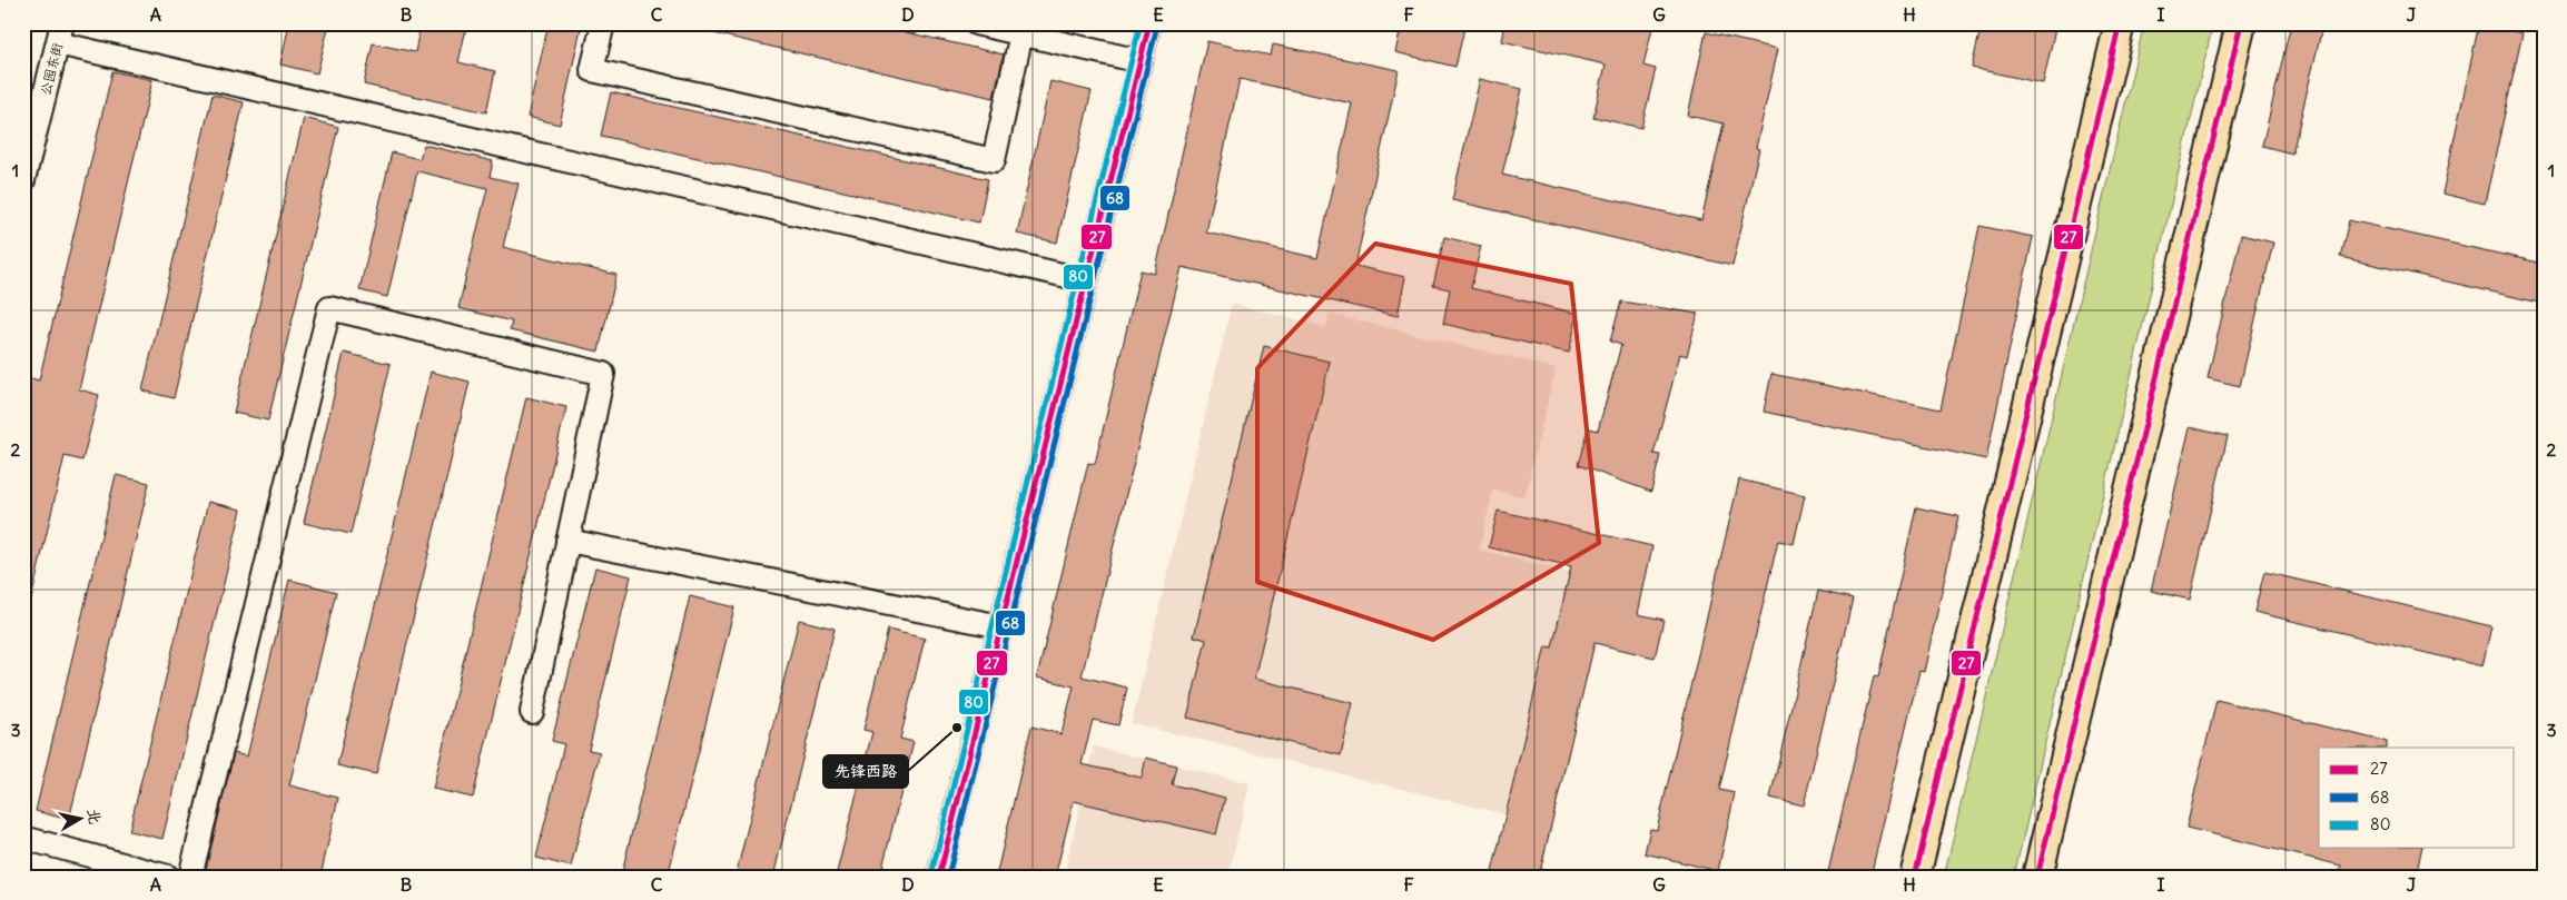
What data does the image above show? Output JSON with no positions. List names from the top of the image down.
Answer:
{
  "streets": {
    "street": ["公园东街"]
  },
  "places": ["先锋西路"],
  "lines": ["transit line 27", "transit line 80", "transit line 68"],
  "legend": ["27", "68", "80"],
  "north": "right",
  "grid": {
    "columns": [
      "A",
      "B",
      "C",
      "D",
      "E",
      "F",
      "G",
      "H",
      "I",
      "J"
    ],
    "rows": ["1", "2", "3"]
  }
}
